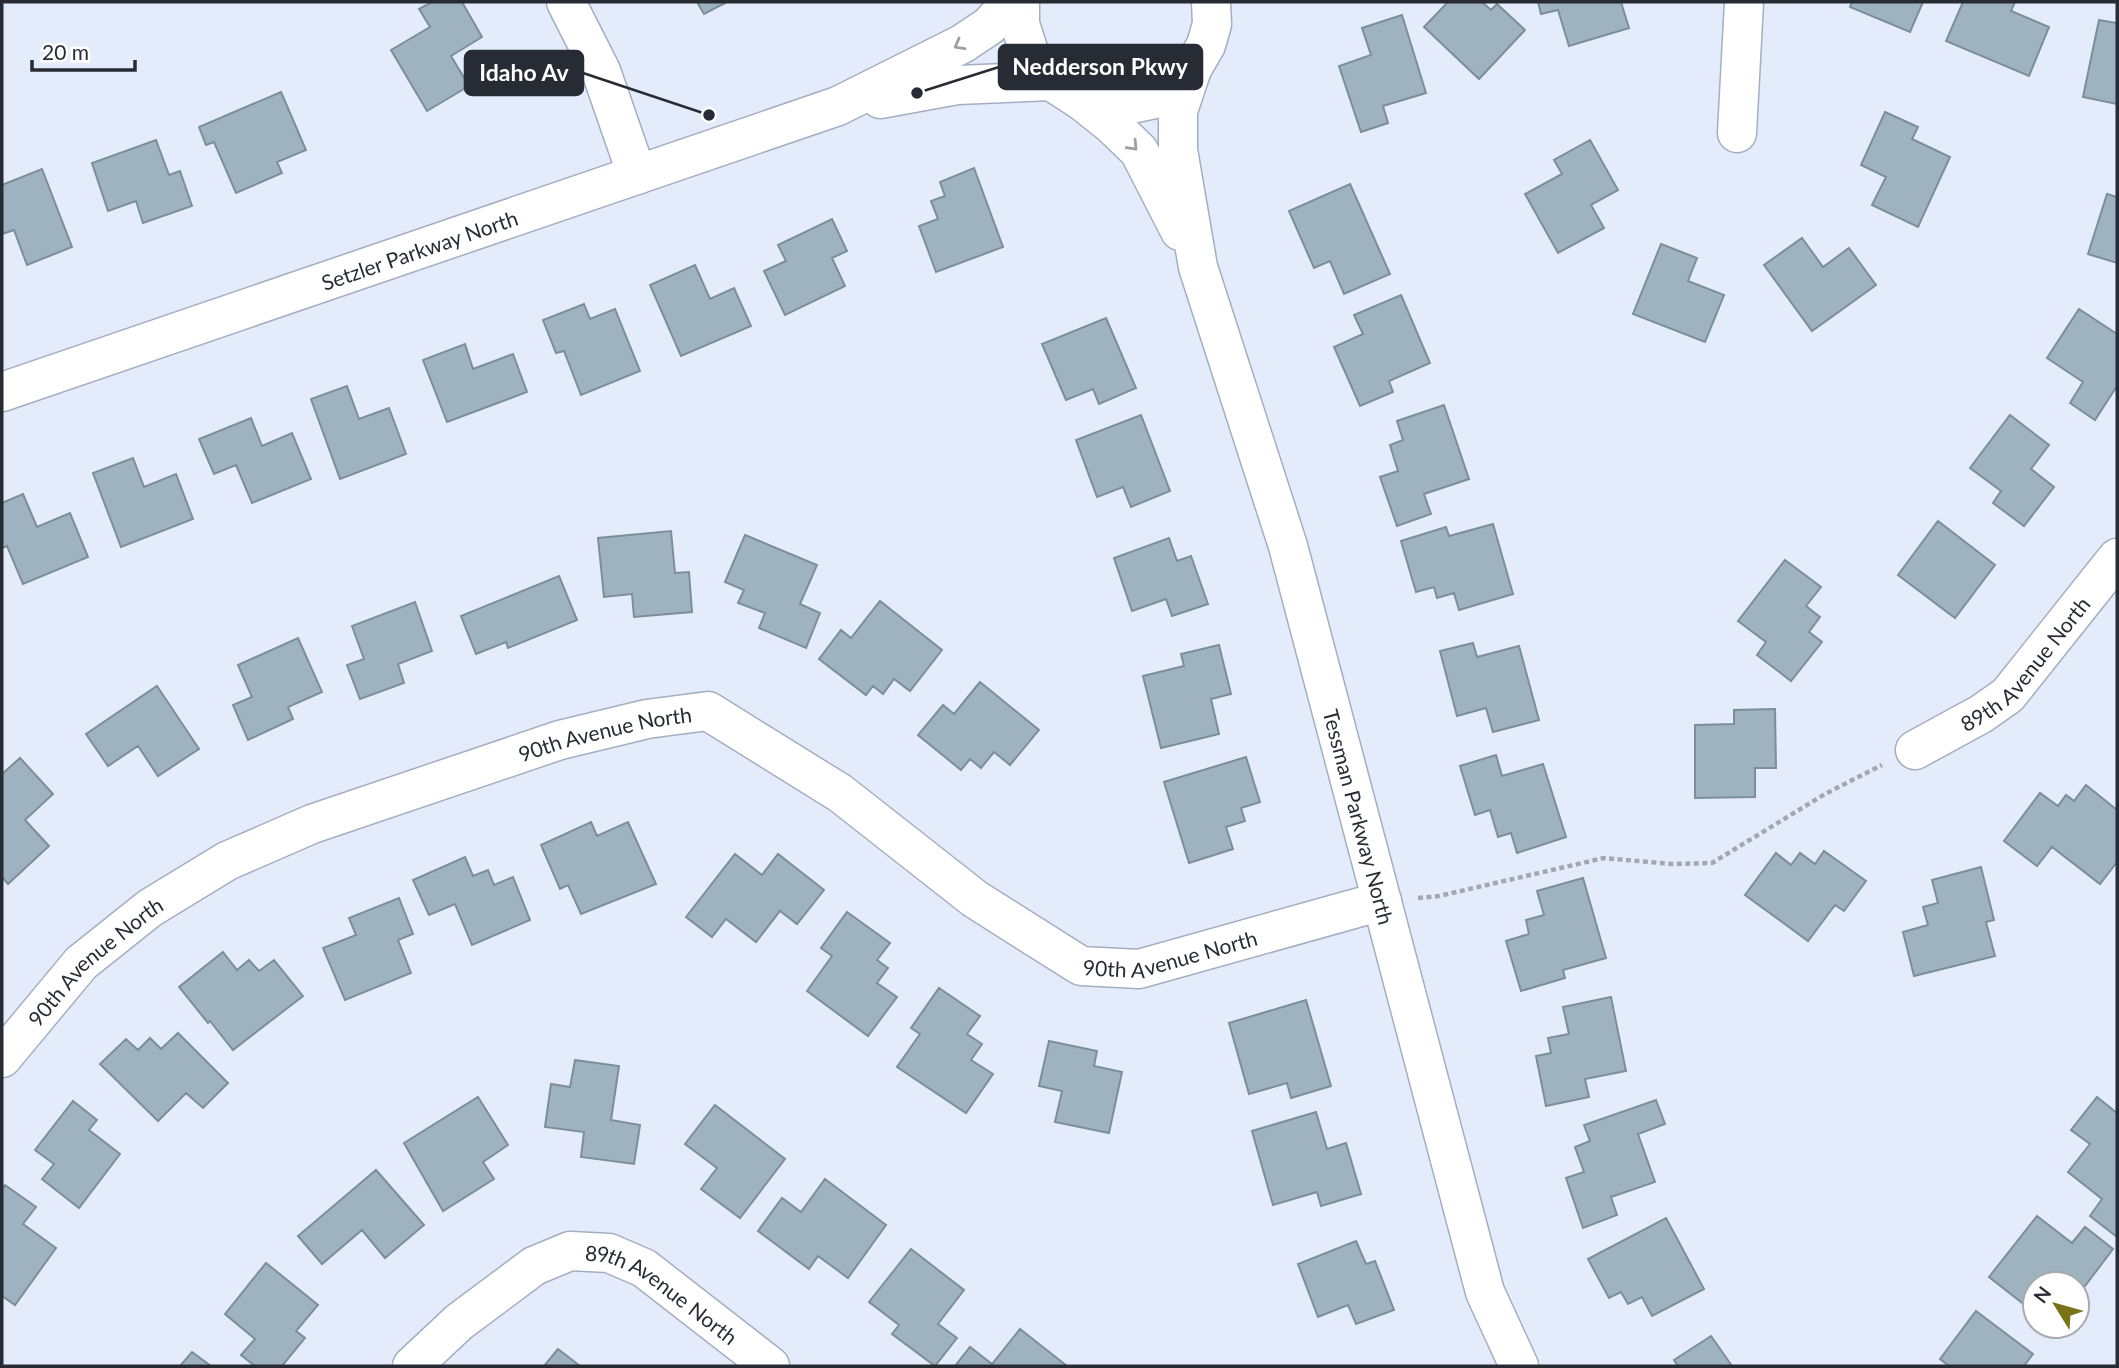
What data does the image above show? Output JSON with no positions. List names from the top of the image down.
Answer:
{
  "streets": {
    "street": [
      "Setzler Parkway North",
      "89th Avenue North",
      "90th Avenue North",
      "Tessman Parkway North"
    ]
  },
  "crossings": [
    ["Setzler Parkway North", "Tessman Parkway North"],
    ["90th Avenue North", "Tessman Parkway North"]
  ],
  "places": ["Nedderson Pkwy", "Idaho Av"],
  "scale_bar": "20 m",
  "north": "top left"
}
